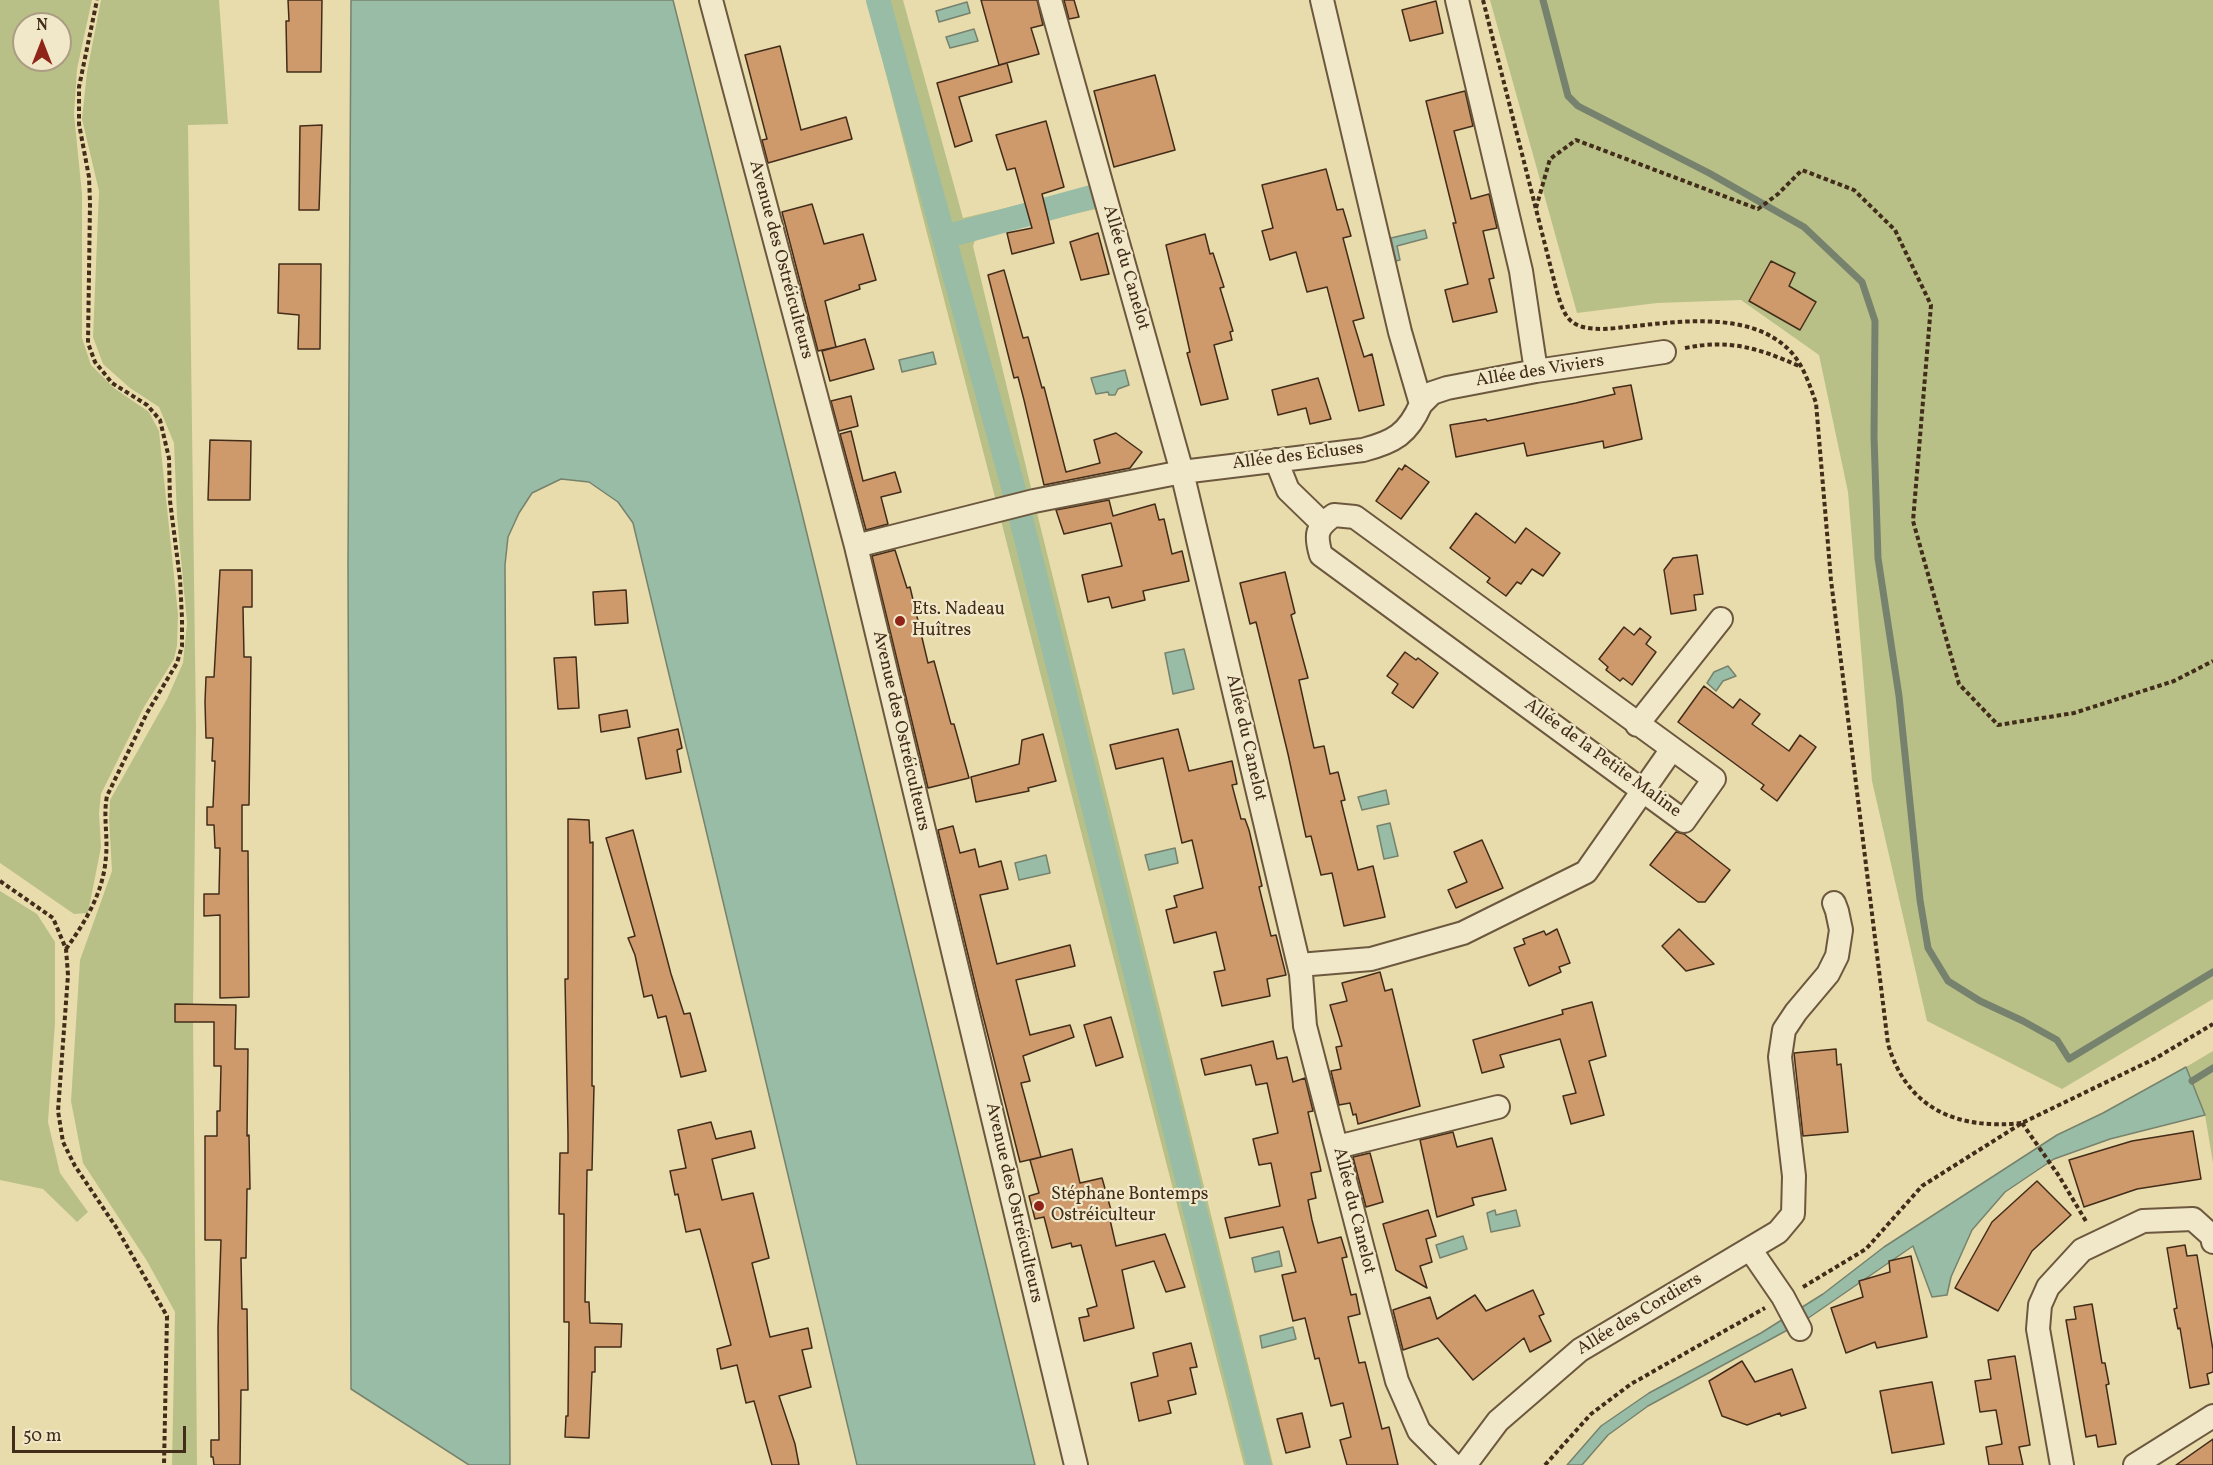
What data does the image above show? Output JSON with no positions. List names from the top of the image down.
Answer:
{
  "streets": {
    "street": [
      "Avenue des Ostréiculteurs",
      "Allée du Canelot",
      "Allée des Viviers",
      "Allée des Ecluses",
      "Allée de la Petite Maline",
      "Allée des Cordiers"
    ]
  },
  "crossings": [
    ["Avenue des Ostréiculteurs", "Allée des Ecluses"],
    ["Allée du Canelot", "Allée des Ecluses"],
    ["Allée des Viviers", "Allée des Ecluses"]
  ],
  "places": ["Ets. Nadeau Huîtres", "Stéphane Bontemps Ostréiculteur"],
  "scale_bar": "50 m",
  "north": "top"
}
